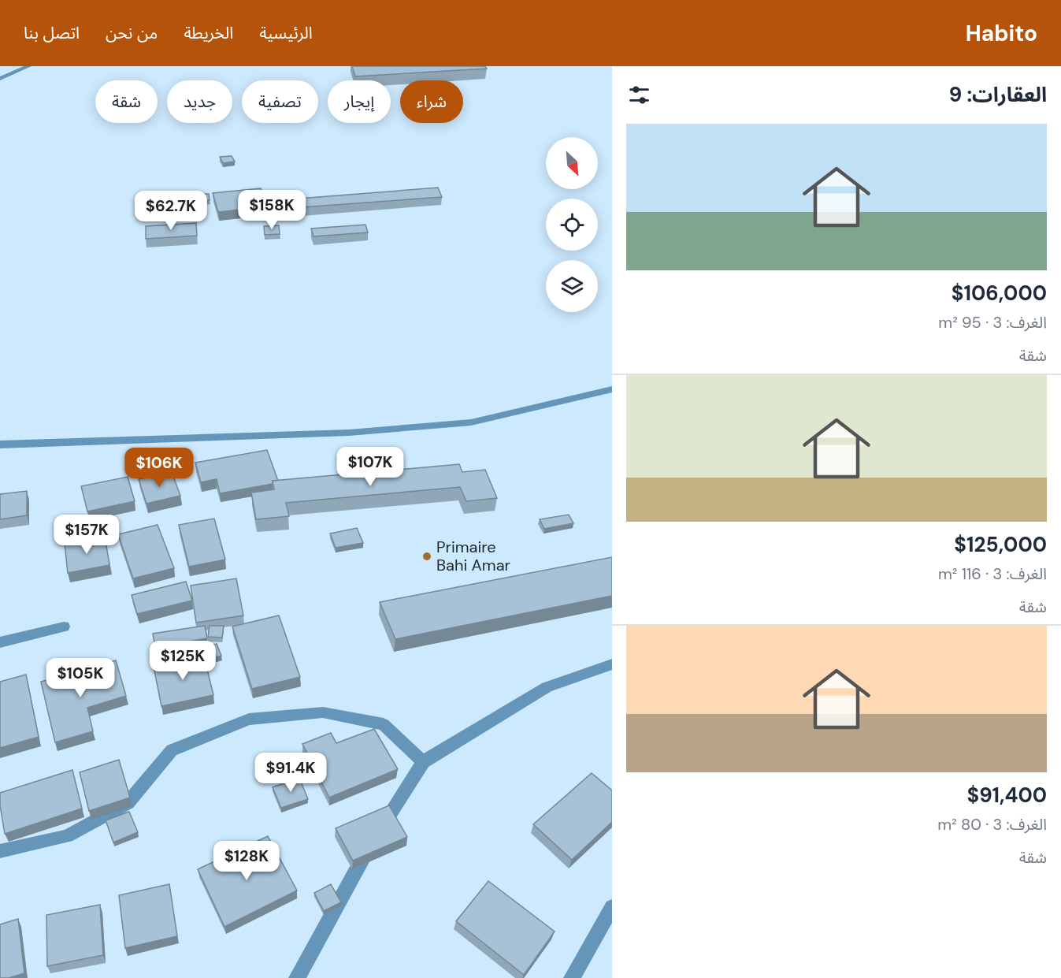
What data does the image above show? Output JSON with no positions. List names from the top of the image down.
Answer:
{
  "places": ["Primaire Bahi Amar"],
  "north": "bottom right",
  "page": {
    "header": "Habito",
    "nav": [
      "الرئيسية",
      "الخريطة",
      "من نحن",
      "اتصل بنا"
    ],
    "heading": "العقارات: 9",
    "chip": [
      "شراء",
      "إيجار",
      "تصفية",
      "جديد",
      "شقة"
    ],
    "list": [
      {
        "name": "$106,000",
        "note": "الغرف: 3 · 95 m² · شقة"
      },
      {
        "name": "$125,000",
        "note": "الغرف: 3 · 116 m² · شقة"
      },
      {
        "name": "$91,400",
        "note": "الغرف: 3 · 80 m² · شقة"
      }
    ],
    "price": [
      "$158K",
      "$62.7K",
      "$107K",
      "$106K",
      "$157K",
      "$125K",
      "$105K",
      "$91.4K",
      "$128K"
    ]
  }
}
